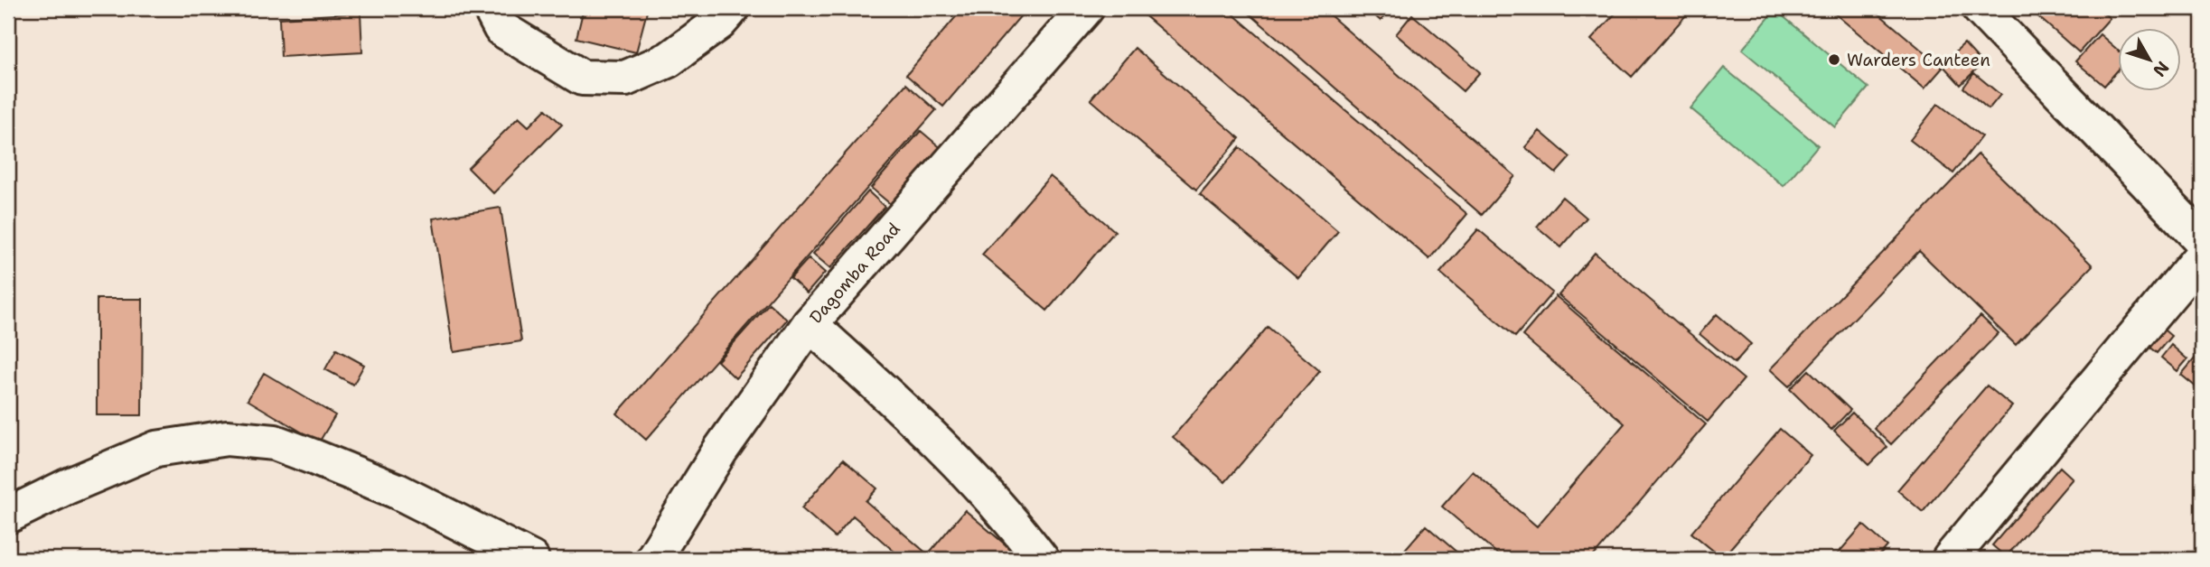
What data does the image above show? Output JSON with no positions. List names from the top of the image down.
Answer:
{
  "streets": {
    "street": ["Dagomba Road"]
  },
  "places": ["Warders Canteen"],
  "north": "bottom right"
}
